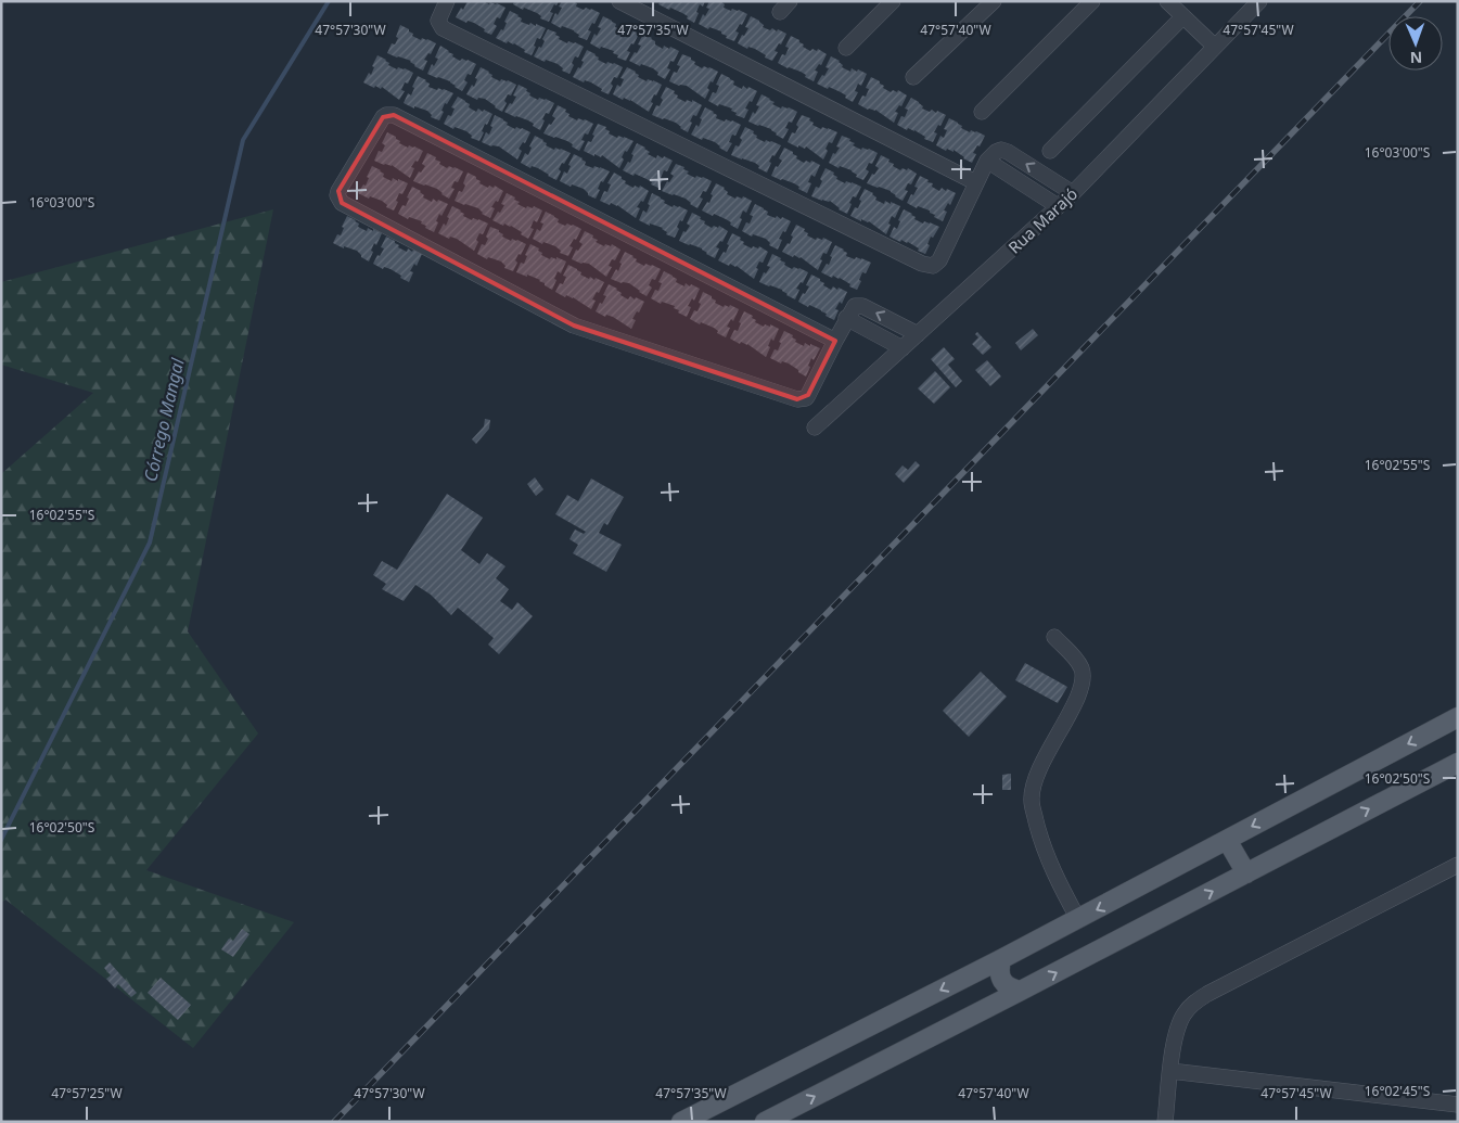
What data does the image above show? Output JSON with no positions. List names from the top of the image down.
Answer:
{
  "streets": {
    "street": ["Rua Marajó"]
  },
  "water": ["Córrego Mangal"],
  "north": "bottom",
  "coordinates": [
    "47°57'30\"W",
    "47°57'35\"W",
    "47°57'40\"W",
    "47°57'45\"W",
    "16°03'00\"S",
    "16°02'55\"S",
    "16°02'50\"S",
    "16°02'45\"S",
    "47°57'25\"W"
  ]
}
